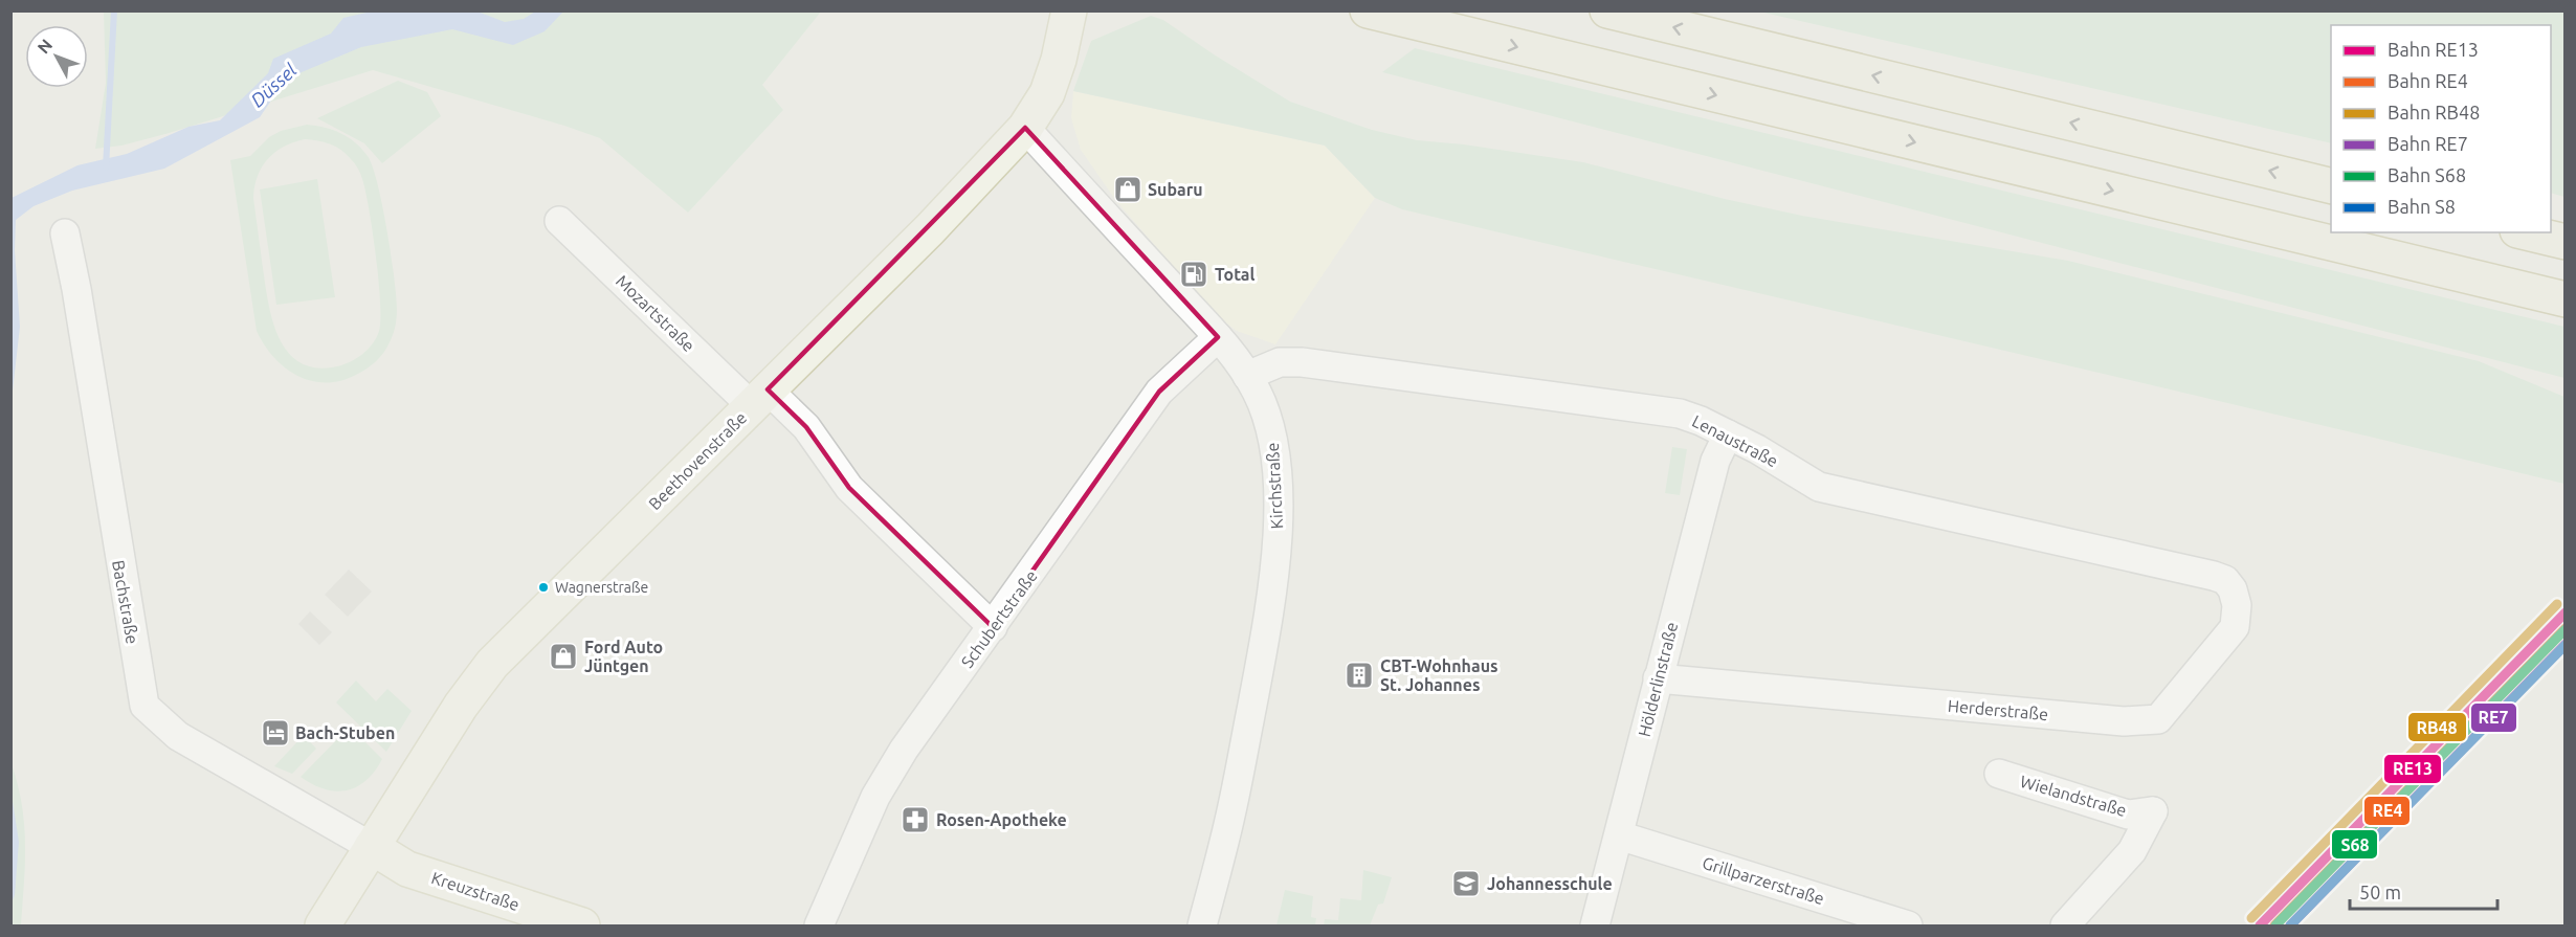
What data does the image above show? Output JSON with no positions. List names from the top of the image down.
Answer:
{
  "streets": {
    "main road": ["Beethovenstraße", "Kreuzstraße"],
    "street": [
      "Mozartstraße",
      "Lenaustraße",
      "Kirchstraße",
      "Bachstraße",
      "Schubertstraße",
      "Hölderlinstraße",
      "Herderstraße",
      "Wielandstraße",
      "Grillparzerstraße"
    ]
  },
  "crossings": [
    ["Mozartstraße", "Beethovenstraße"],
    ["Lenaustraße", "Kirchstraße"],
    ["Lenaustraße", "Hölderlinstraße"],
    ["Lenaustraße", "Herderstraße"],
    ["Beethovenstraße", "Kirchstraße"],
    ["Beethovenstraße", "Bachstraße"],
    ["Beethovenstraße", "Kreuzstraße"],
    ["Kirchstraße", "Schubertstraße"],
    ["Bachstraße", "Kreuzstraße"],
    ["Hölderlinstraße", "Herderstraße"],
    ["Hölderlinstraße", "Grillparzerstraße"]
  ],
  "water": ["Düssel"],
  "places": {
    "shop": ["Subaru", "Ford Auto Jüntgen"],
    "fuel station": ["Total"],
    "other": ["Wagnerstraße"],
    "building": ["CBT-Wohnhaus St. Johannes"],
    "hotel": ["Bach-Stuben"],
    "pharmacy": ["Rosen-Apotheke"],
    "school or university": ["Johannesschule"]
  },
  "lines": [
    "rail line RB48",
    "rail line RE13",
    "rail line RE4",
    "rail line S68",
    "rail line RE7",
    "rail line S8"
  ],
  "legend": [
    "Bahn RE13",
    "Bahn RE4",
    "Bahn RB48",
    "Bahn RE7",
    "Bahn S68",
    "Bahn S8"
  ],
  "scale_bar": "50 m",
  "north": "top left"
}
